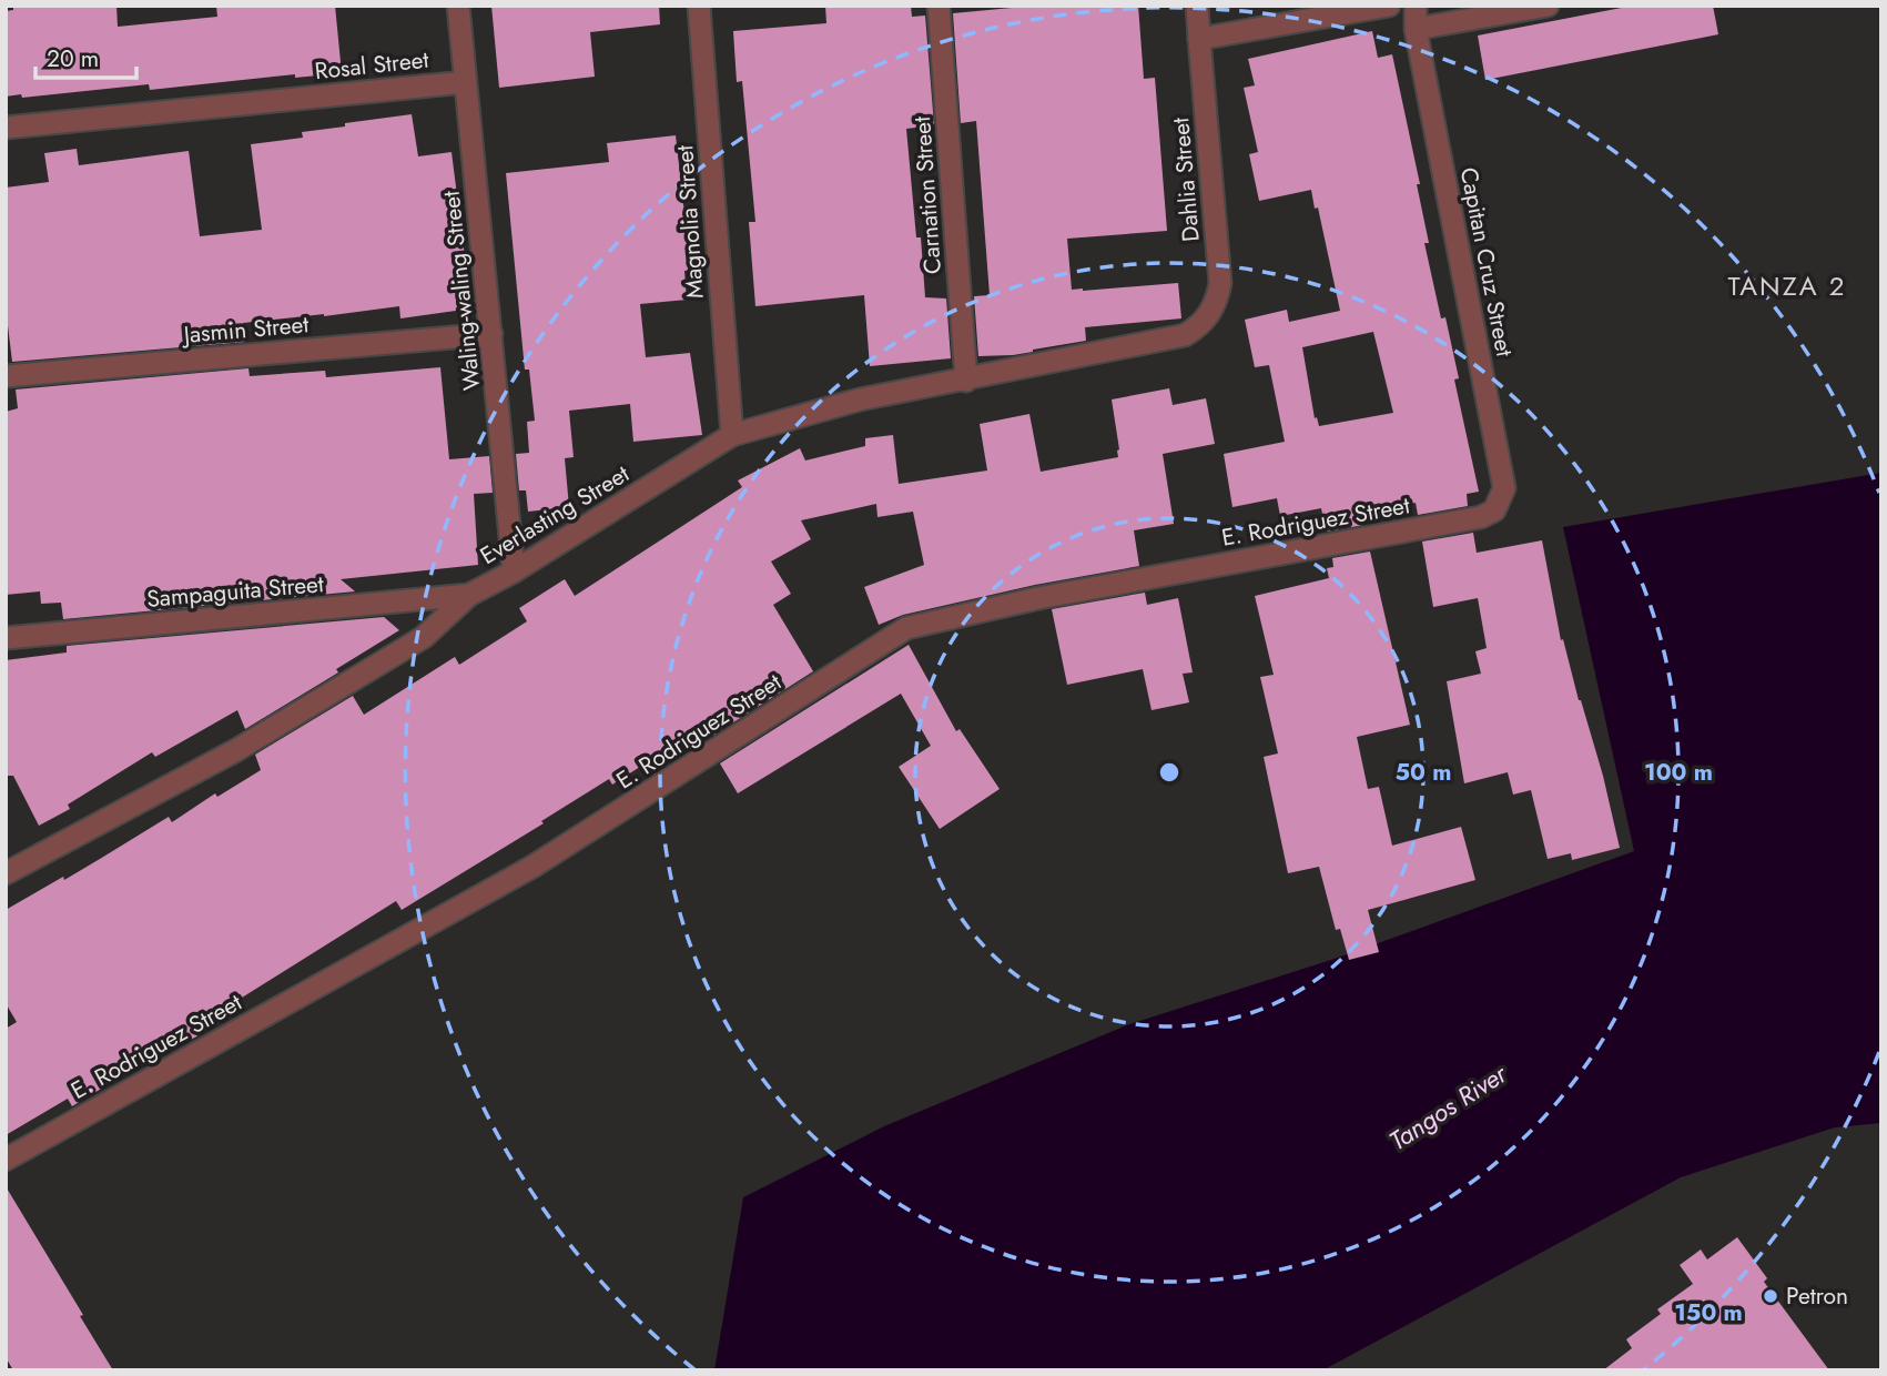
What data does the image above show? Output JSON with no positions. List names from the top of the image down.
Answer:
{
  "streets": {
    "street": [
      "Rosal Street",
      "Dahlia Street",
      "Carnation Street",
      "Magnolia Street",
      "Capitan Cruz Street",
      "Waling-waling Street",
      "Jasmin Street",
      "Everlasting Street",
      "E. Rodriguez Street",
      "Sampaguita Street"
    ]
  },
  "crossings": [
    ["Rosal Street", "Waling-waling Street"],
    ["Dahlia Street", "Everlasting Street"],
    ["Carnation Street", "Everlasting Street"],
    ["Magnolia Street", "Everlasting Street"],
    ["Capitan Cruz Street", "E. Rodriguez Street"],
    ["Waling-waling Street", "Jasmin Street"],
    ["Waling-waling Street", "Everlasting Street"],
    ["Everlasting Street", "Sampaguita Street"]
  ],
  "districts": ["TANZA 2"],
  "water": ["Tangos River"],
  "places": ["Petron"],
  "scale_bar": "20 m",
  "rings": ["50 m", "100 m", "150 m"]
}
